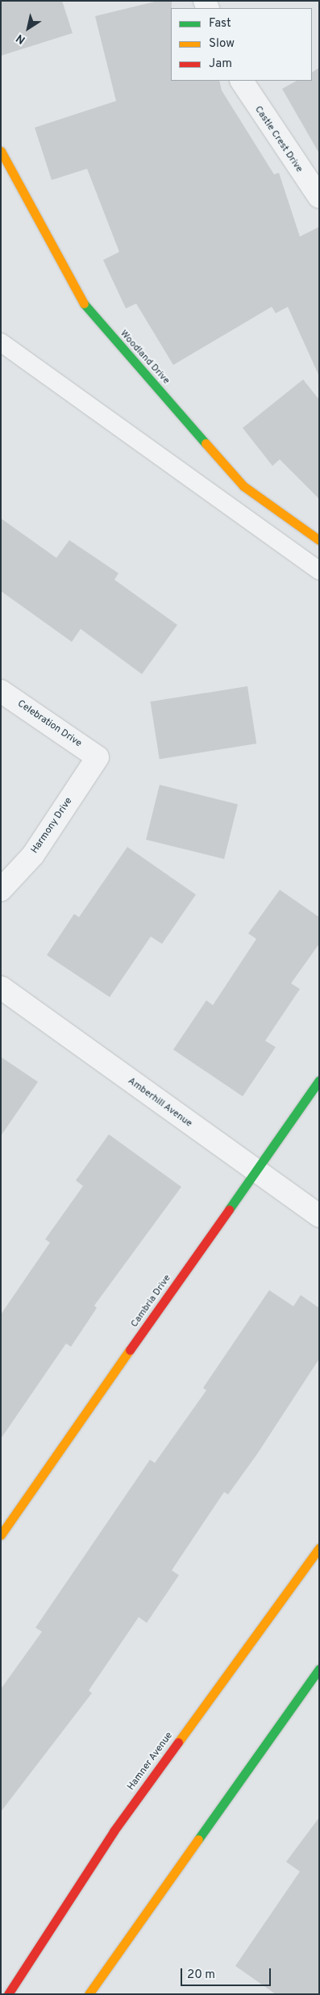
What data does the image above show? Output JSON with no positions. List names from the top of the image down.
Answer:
{
  "streets": {
    "street": [
      "Castle Crest Drive",
      "Woodland Drive",
      "Celebration Drive",
      "Harmony Drive",
      "Amberhill Avenue",
      "Cambria Drive",
      "Hamner Avenue"
    ]
  },
  "crossings": [
    ["Celebration Drive", "Harmony Drive"],
    ["Amberhill Avenue", "Cambria Drive"]
  ],
  "legend": ["Fast", "Slow", "Jam"],
  "scale_bar": "20 m",
  "north": "bottom left"
}
